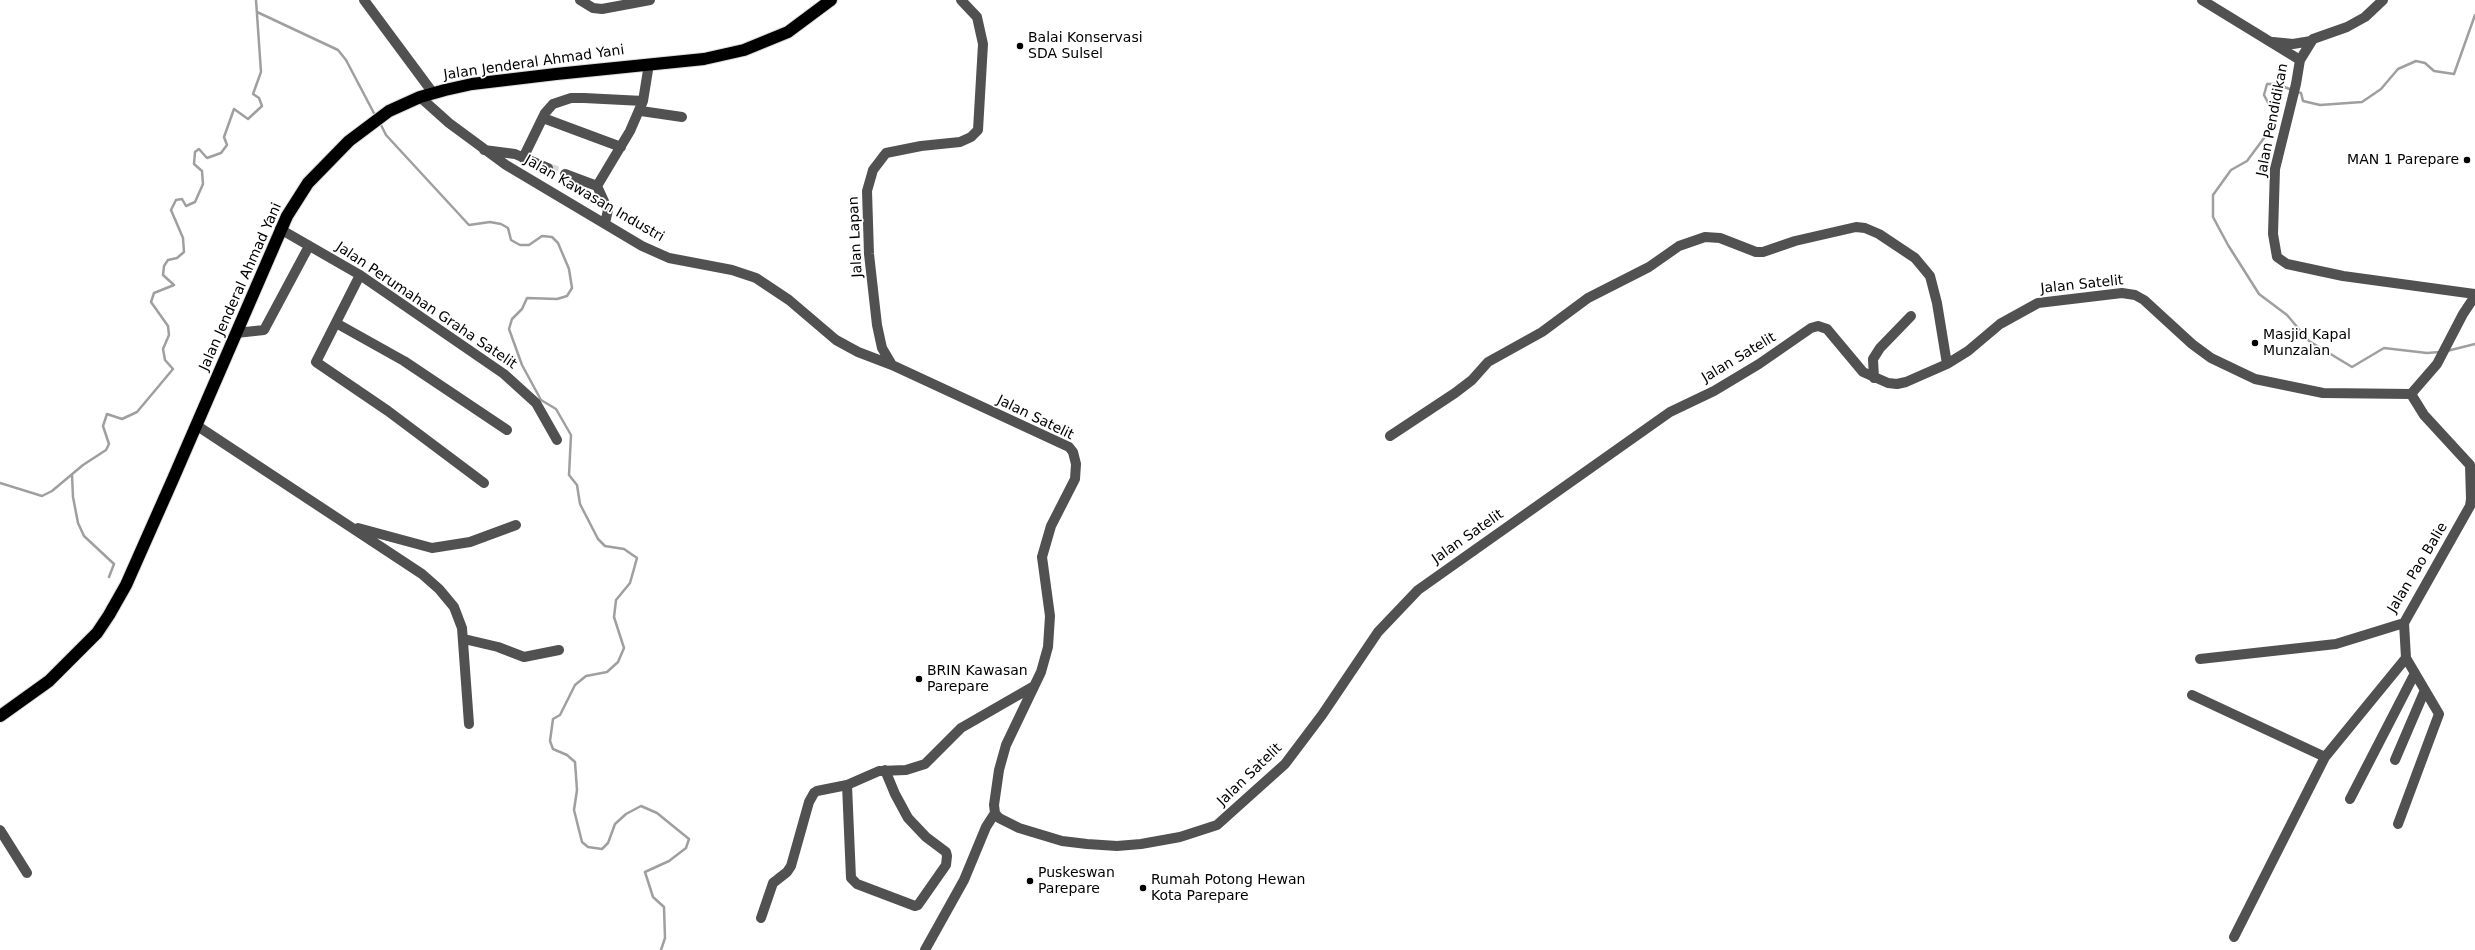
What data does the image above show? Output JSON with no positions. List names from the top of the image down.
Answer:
{
  "streets": {
    "highway": ["Jalan Jenderal Ahmad Yani"],
    "street": [
      "Jalan Pendidikan",
      "Jalan Kawasan Industri",
      "Jalan Lapan",
      "Jalan Satelit",
      "Jalan Perumahan Graha Satelit",
      "Jalan Pao Balie"
    ]
  },
  "crossings": [
    ["Jalan Jenderal Ahmad Yani", "Jalan Kawasan Industri"],
    ["Jalan Jenderal Ahmad Yani", "Jalan Perumahan Graha Satelit"],
    ["Jalan Kawasan Industri", "Jalan Lapan"],
    ["Jalan Kawasan Industri", "Jalan Satelit"],
    ["Jalan Lapan", "Jalan Satelit"],
    ["Jalan Satelit", "Jalan Pao Balie"]
  ],
  "places": [
    "Balai Konservasi SDA Sulsel",
    "MAN 1 Parepare",
    "Masjid Kapal Munzalan",
    "BRIN Kawasan Parepare",
    "Puskeswan Parepare",
    "Rumah Potong Hewan Kota Parepare"
  ]
}
